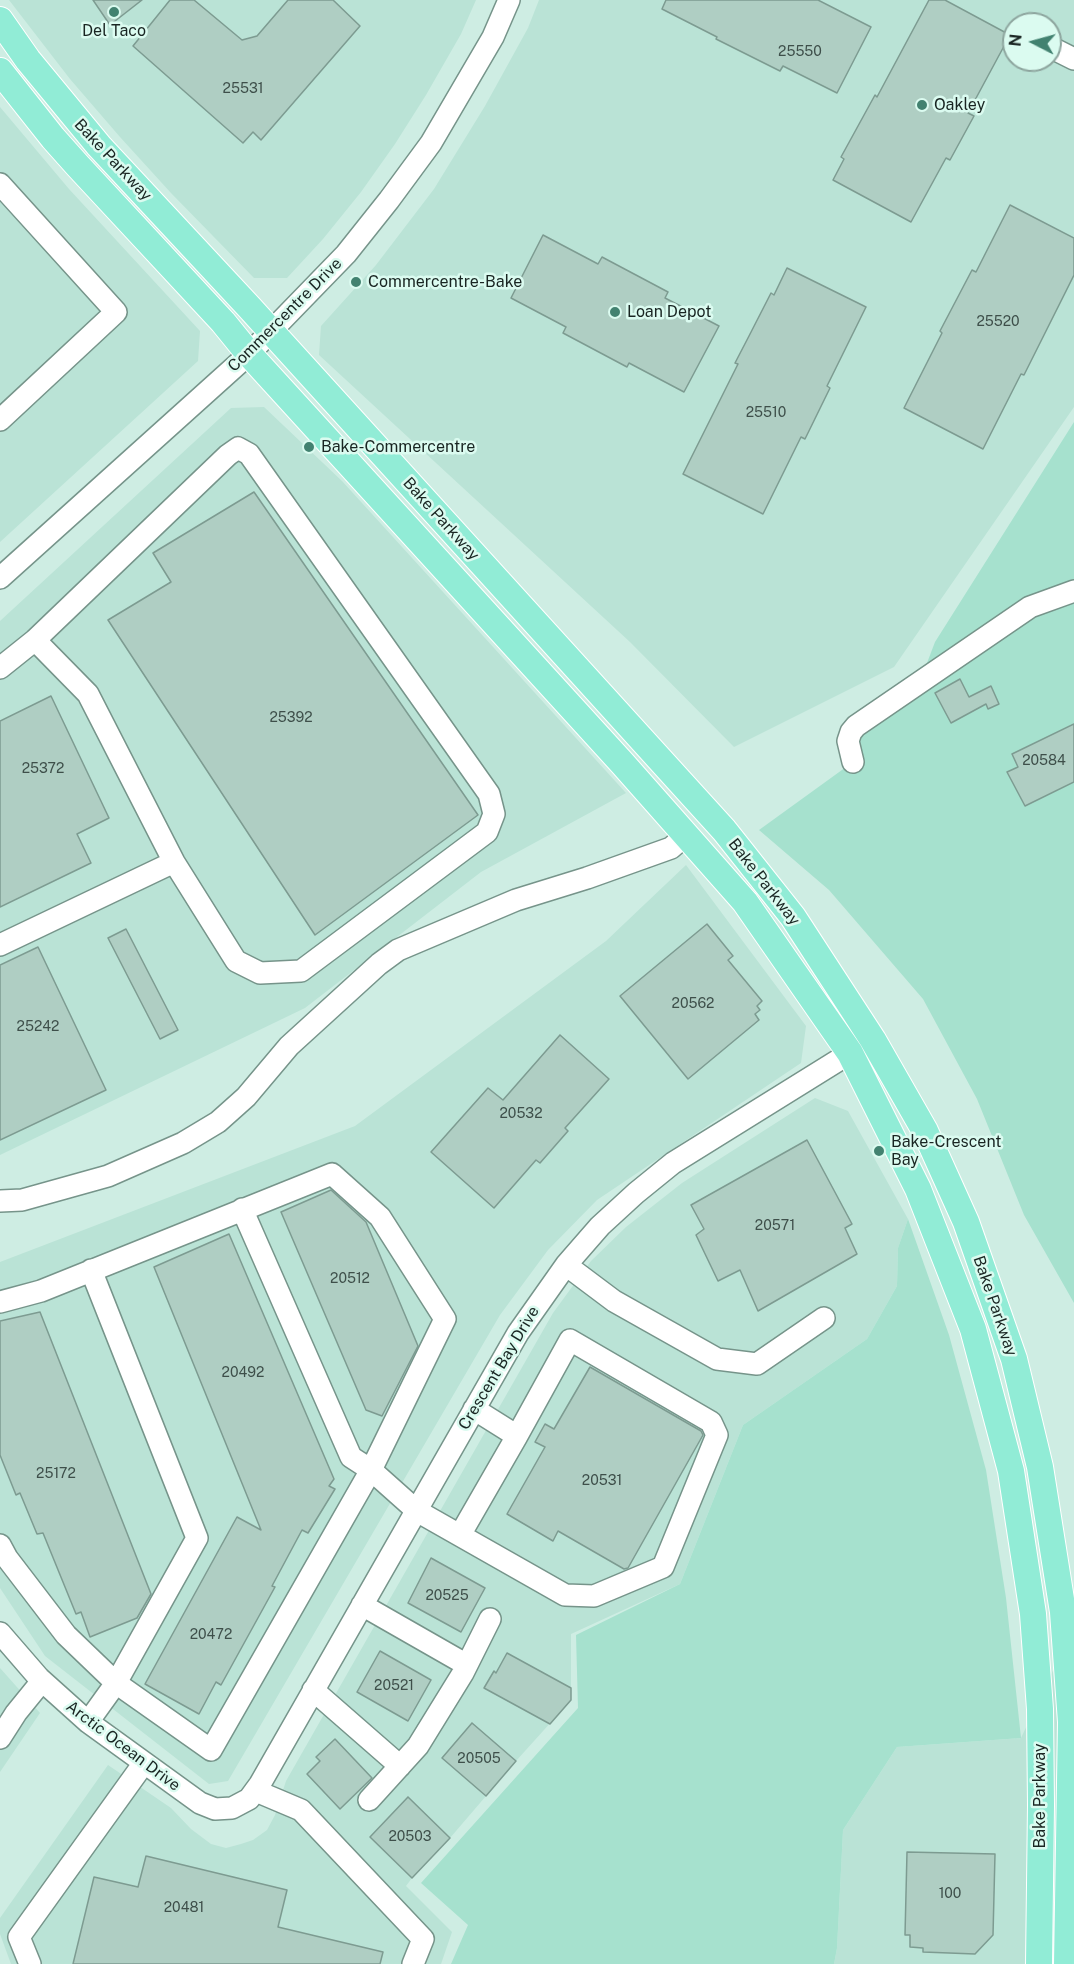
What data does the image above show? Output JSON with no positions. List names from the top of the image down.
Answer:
{
  "streets": {
    "main road": ["Bake Parkway"],
    "street": ["Commercentre Drive", "Crescent Bay Drive", "Arctic Ocean Drive"]
  },
  "crossings": [
    ["Bake Parkway", "Commercentre Drive"],
    ["Bake Parkway", "Crescent Bay Drive"],
    ["Crescent Bay Drive", "Arctic Ocean Drive"]
  ],
  "places": [
    "Del Taco",
    "Oakley",
    "Commercentre-Bake",
    "Loan Depot",
    "Bake-Commercentre",
    "Bake-Crescent Bay"
  ],
  "house_numbers": [
    "25550",
    "25531",
    "25520",
    "25510",
    "25392",
    "20584",
    "25372",
    "20562",
    "25242",
    "20532",
    "20571",
    "20512",
    "20492",
    "25172",
    "20531",
    "20525",
    "20472",
    "20521",
    "20505",
    "20503",
    "100",
    "20481"
  ],
  "north": "left"
}
